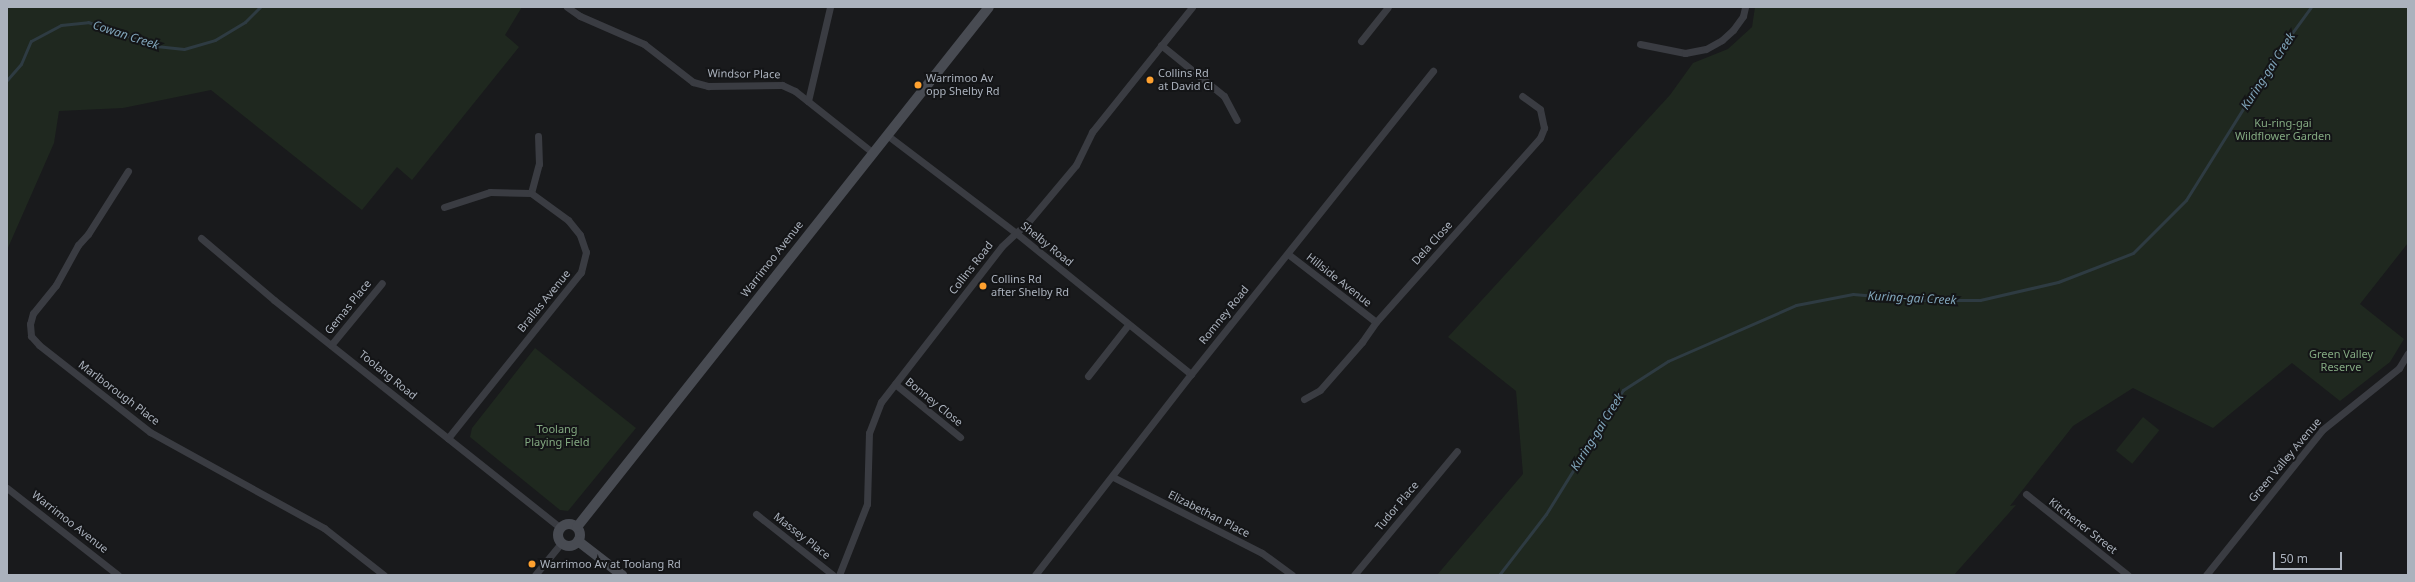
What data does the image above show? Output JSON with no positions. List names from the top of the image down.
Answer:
{
  "streets": {
    "street": [
      "Windsor Place",
      "Dela Close",
      "Shelby Road",
      "Warrimoo Avenue",
      "Collins Road",
      "Hillside Avenue",
      "Brallas Avenue",
      "Gemas Place",
      "Romney Road",
      "Toolang Road",
      "Marlborough Place",
      "Bonney Close",
      "Green Valley Avenue",
      "Tudor Place",
      "Elizabethan Place",
      "Kitchener Street",
      "Massey Place"
    ]
  },
  "crossings": [
    ["Windsor Place", "Warrimoo Avenue"],
    ["Dela Close", "Hillside Avenue"],
    ["Shelby Road", "Warrimoo Avenue"],
    ["Shelby Road", "Collins Road"],
    ["Shelby Road", "Romney Road"],
    ["Warrimoo Avenue", "Toolang Road"],
    ["Collins Road", "Bonney Close"],
    ["Hillside Avenue", "Romney Road"],
    ["Brallas Avenue", "Toolang Road"],
    ["Gemas Place", "Toolang Road"],
    ["Romney Road", "Elizabethan Place"]
  ],
  "water": ["Cowan Creek", "Kuring-gai Creek"],
  "parks": ["Ku-ring-gai Wildflower Garden", "Green Valley Reserve", "Toolang Playing Field"],
  "places": [
    "Collins Rd at David Cl",
    "Warrimoo Av opp Shelby Rd",
    "Collins Rd after Shelby Rd",
    "Warrimoo Av at Toolang Rd"
  ],
  "scale_bar": "50 m"
}
